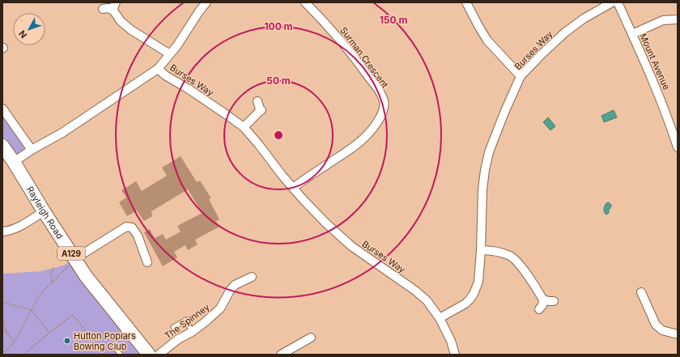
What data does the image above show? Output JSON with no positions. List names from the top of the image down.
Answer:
{
  "streets": {
    "main road": ["Rayleigh Road", "A129"],
    "street": [
      "Burses Way",
      "Surman Crescent",
      "Mount Avenue",
      "The Spinney"
    ]
  },
  "crossings": [
    ["Burses Way", "Surman Crescent"],
    ["Burses Way", "Rayleigh Road"]
  ],
  "places": ["Hutton Poplars Bowing Club"],
  "north": "bottom left",
  "rings": ["150 m", "100 m", "50 m"]
}
